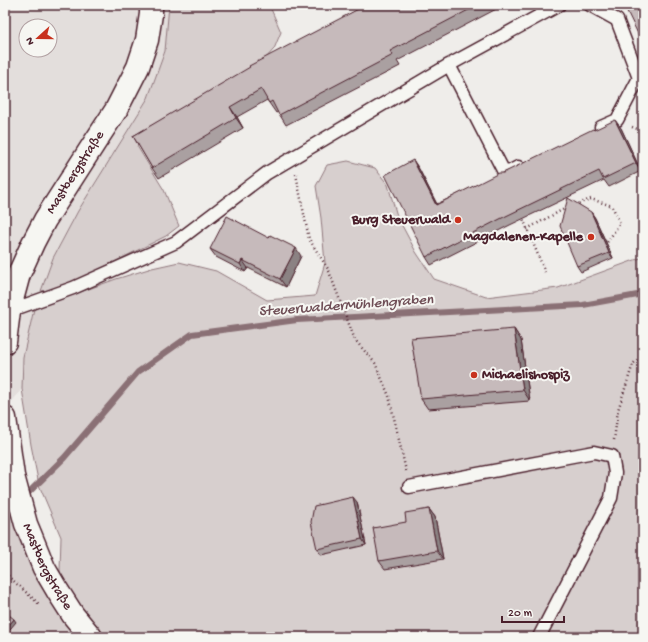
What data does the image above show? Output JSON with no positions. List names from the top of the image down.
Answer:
{
  "streets": {
    "main road": ["Mastbergstraße"]
  },
  "water": ["SteuerwalderMühlengraben"],
  "places": ["Burg Steuerwald", "Magdalenen-Kapelle", "Michaelishospiz"],
  "scale_bar": "20 m",
  "north": "left"
}
